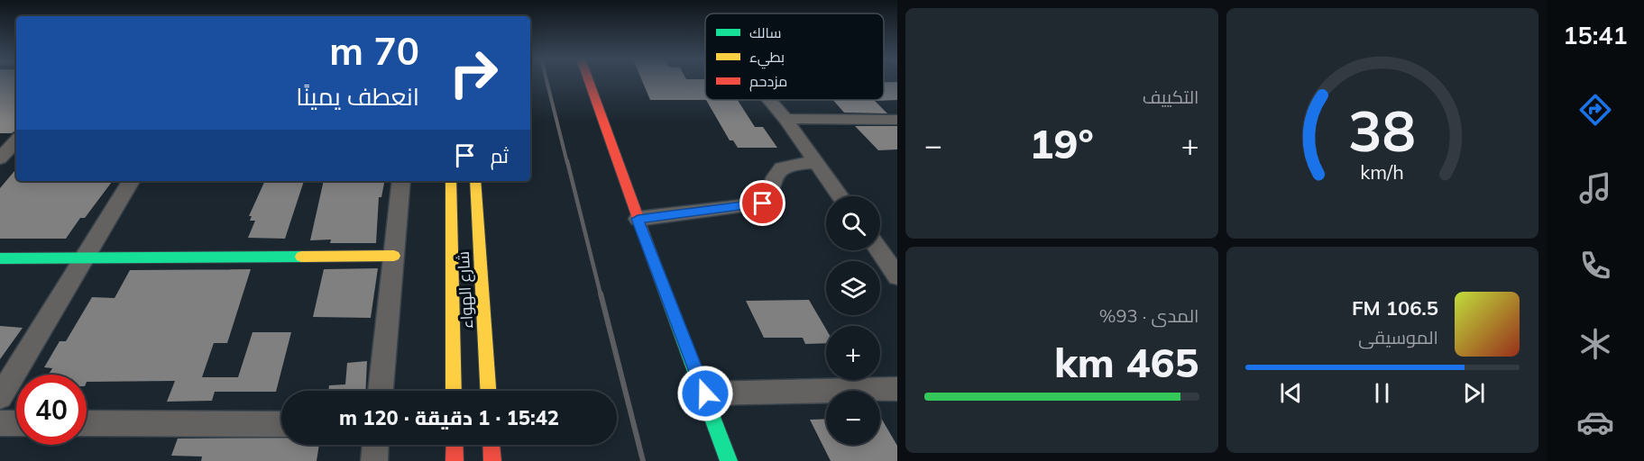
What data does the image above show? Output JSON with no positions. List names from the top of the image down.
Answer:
{
  "streets": {
    "main road": ["شارع الهواء"]
  },
  "legend": ["سالك", "بطيء", "مزدحم"],
  "page": {
    "tabs": "15:41",
    "tile": [
      "التكييف",
      ["المدى · 93%", "465 km"]
    ],
    "turn": ["70 m", "انعطف يمينًا"],
    "heat": ["−", "19°", "+"],
    "then": "ثم",
    "map_buttons": ["+", "−"],
    "song": ["106.5 FM", "الموسيقى"],
    "limit": "40",
    "trip": "15:42 · 1 دقيقة · 120 m",
    "gauge": ["38", "km/h"]
  }
}
